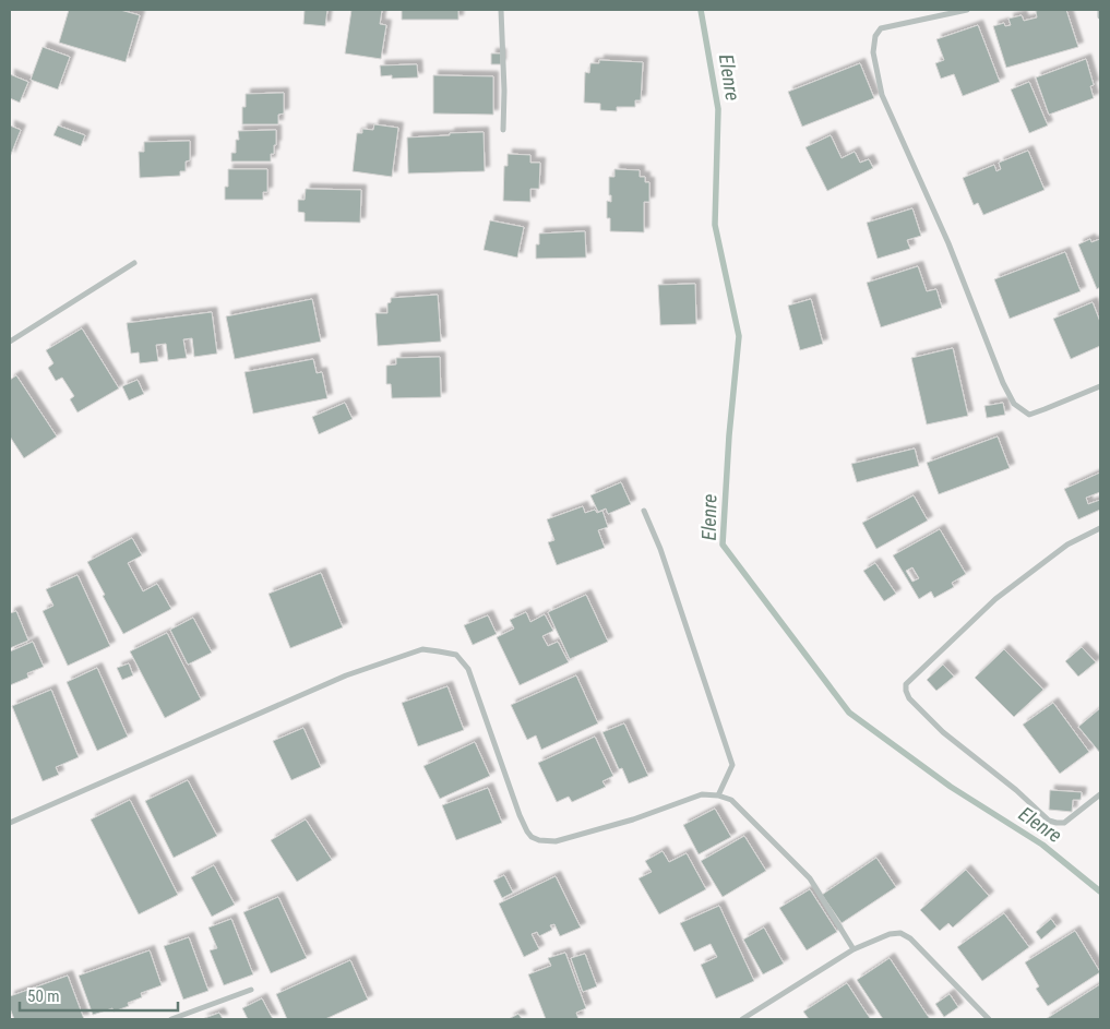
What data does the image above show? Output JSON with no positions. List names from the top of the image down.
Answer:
{
  "water": ["Elenre"],
  "scale_bar": "50 m"
}
